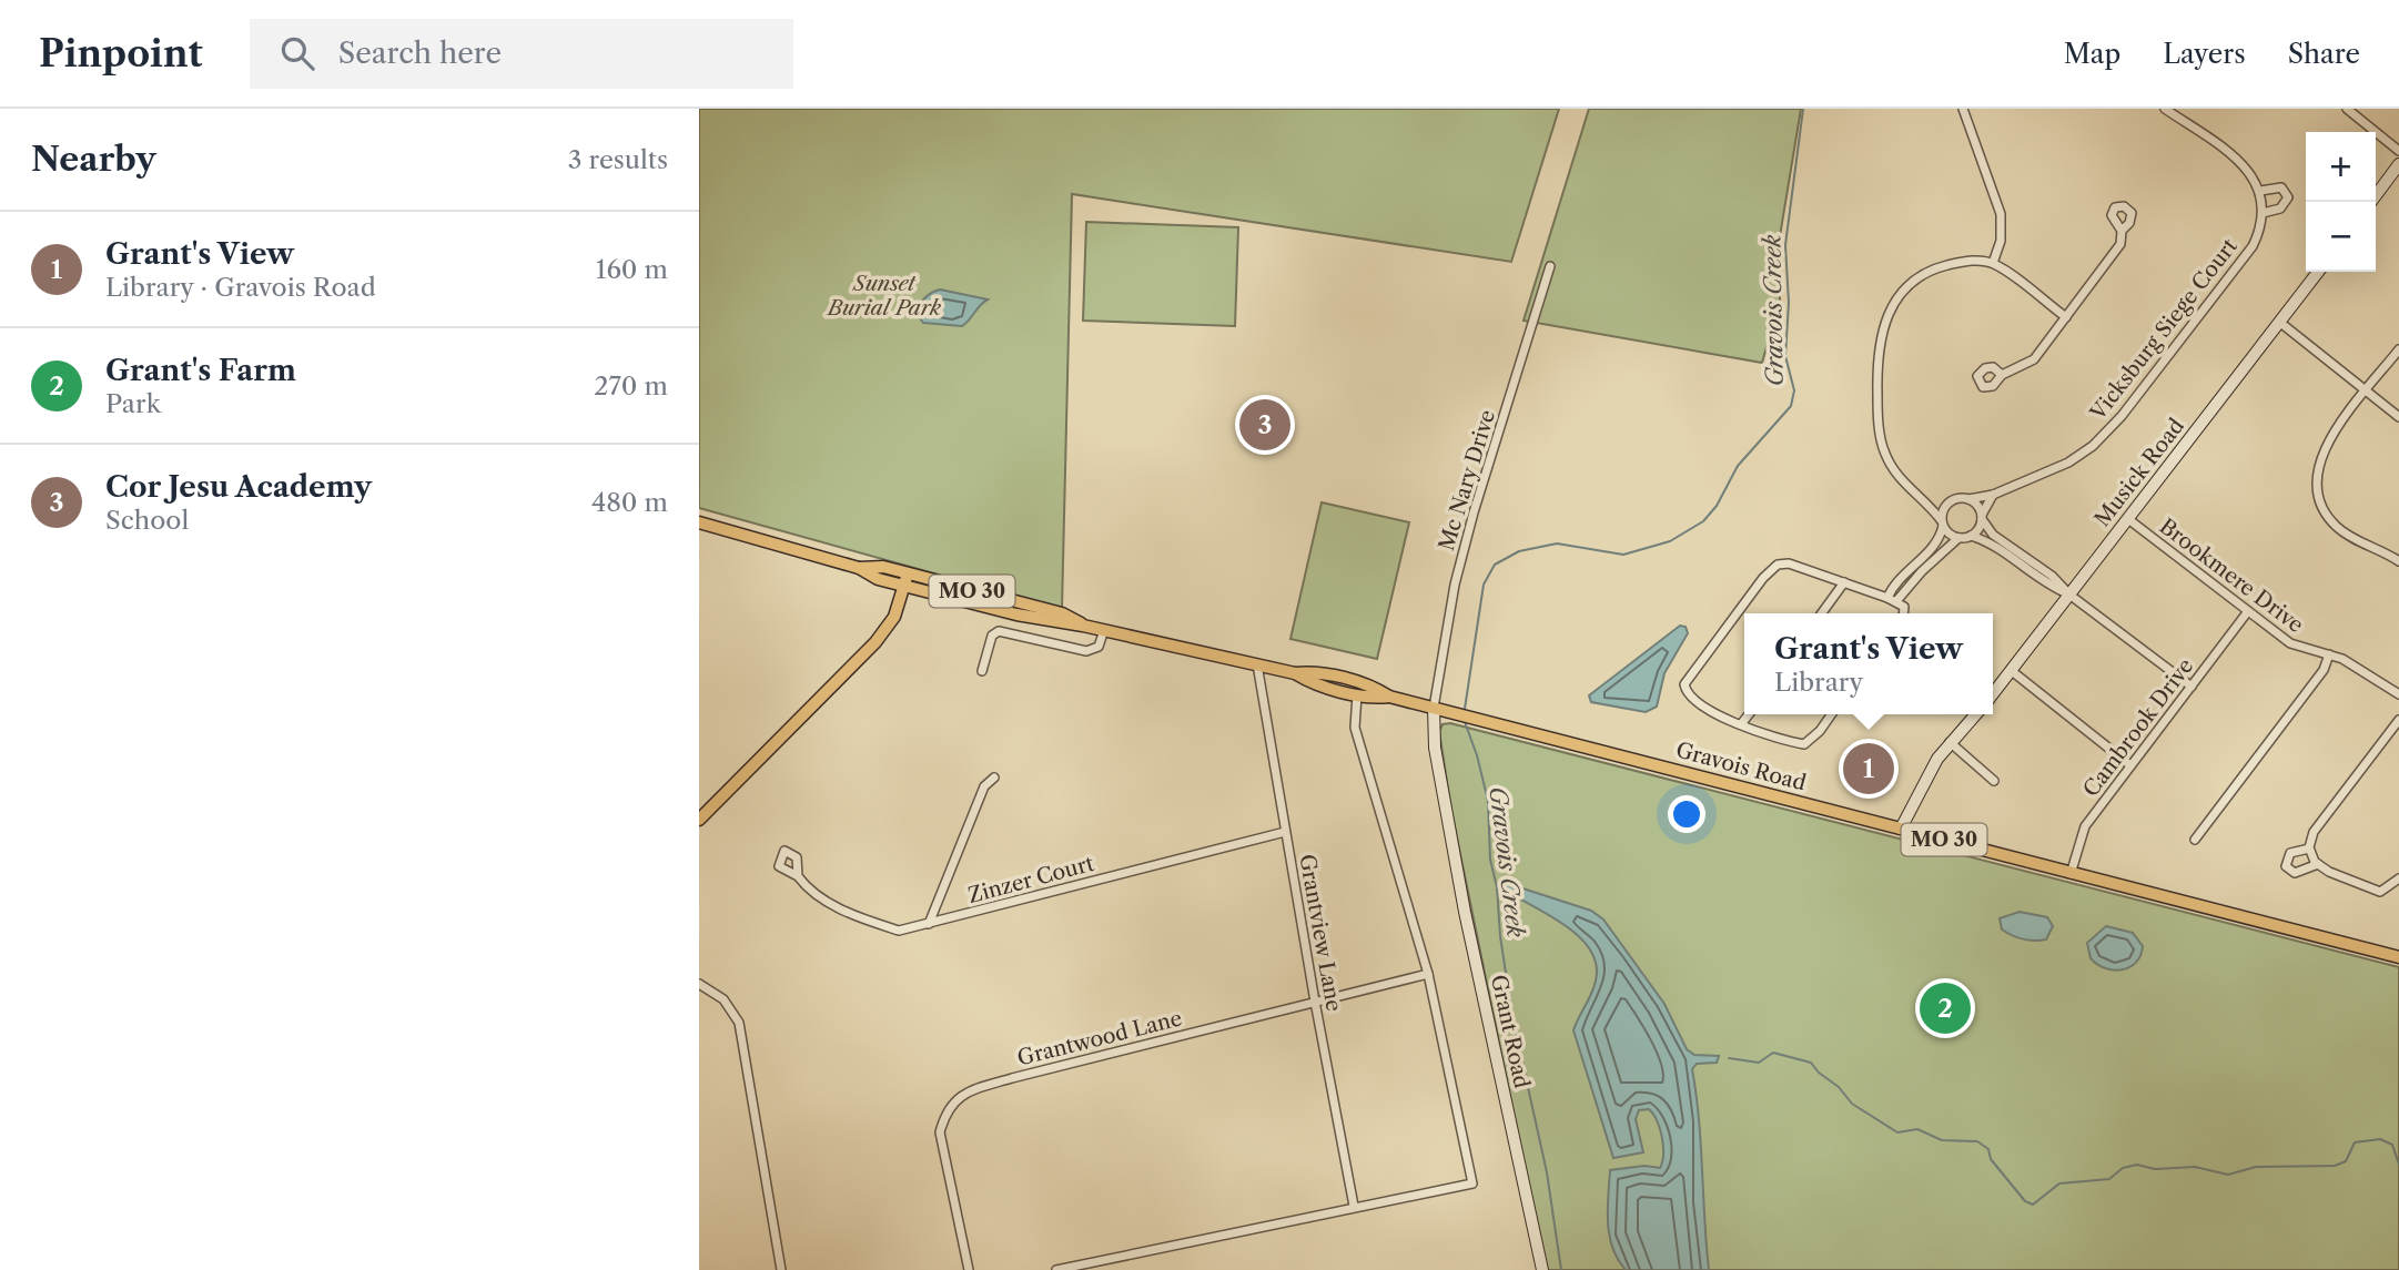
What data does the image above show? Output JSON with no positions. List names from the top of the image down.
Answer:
{
  "streets": {
    "main road": ["MO 30", "Gravois Road"],
    "street": [
      "Vicksburg Siege Court",
      "Musick Road",
      "Mc Nary Drive",
      "Brookmere Drive",
      "Cambrook Drive",
      "Zinzer Court",
      "Grantview Lane",
      "Grant Road",
      "Grantwood Lane"
    ]
  },
  "crossings": [
    ["Musick Road", "Brookmere Drive"],
    ["Mc Nary Drive", "Gravois Road"],
    ["Mc Nary Drive", "Grant Road"],
    ["Brookmere Drive", "Cambrook Drive"],
    ["Cambrook Drive", "Gravois Road"],
    ["Gravois Road", "Grantview Lane"],
    ["Gravois Road", "Grant Road"],
    ["Zinzer Court", "Grantview Lane"],
    ["Grantview Lane", "Grantwood Lane"]
  ],
  "water": ["Gravois Creek"],
  "parks": ["Sunset Burial Park"],
  "page": {
    "header": "Pinpoint",
    "search": "Search here",
    "nav": ["Map", "Layers", "Share"],
    "heading": ["Nearby", "3 results"],
    "map_buttons": ["+", "−"],
    "list": [
      {
        "mark": "1",
        "name": "Grant's View",
        "note": "Library · Gravois Road",
        "value": "160 m"
      },
      {
        "mark": "2",
        "name": "Grant's Farm",
        "note": "Park",
        "value": "270 m"
      },
      {
        "mark": "3",
        "name": "Cor Jesu Academy",
        "note": "School",
        "value": "480 m"
      }
    ],
    "pins": ["3", "1", "2"],
    "popup": ["Grant's View", "Library"]
  }
}
